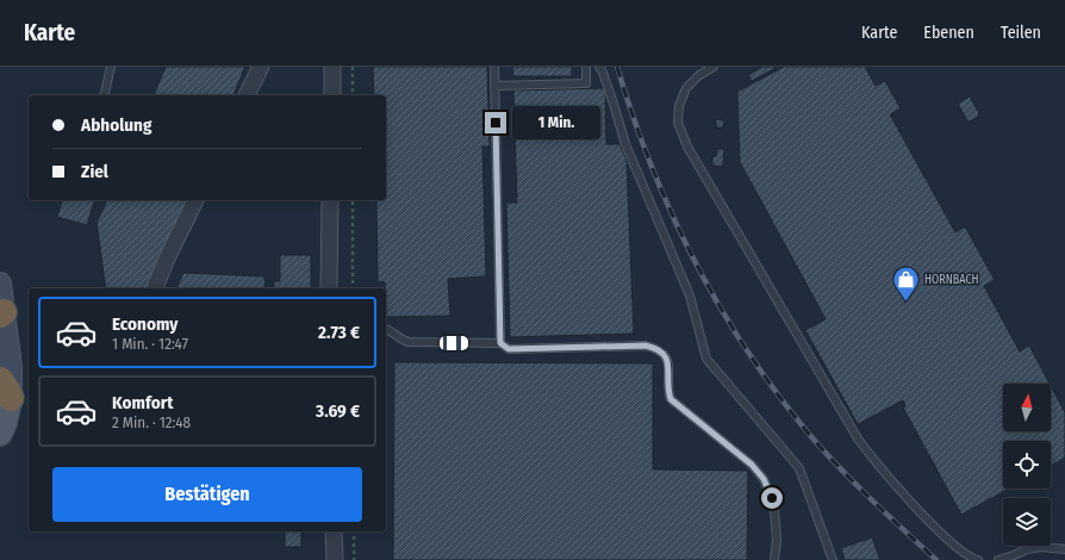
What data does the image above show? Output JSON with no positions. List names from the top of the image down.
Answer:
{
  "places": {
    "shop": ["HORNBACH"]
  },
  "north": "top",
  "page": {
    "header": "Karte",
    "nav": ["Karte", "Ebenen", "Teilen"],
    "banner": ["Abholung", "Ziel"],
    "bubble": "1 Min.",
    "list": [
      {
        "name": "Economy",
        "note": "1 Min. · 12:47",
        "value": "2.73 €"
      },
      {
        "name": "Komfort",
        "note": "2 Min. · 12:48",
        "value": "3.69 €"
      }
    ],
    "buttons": "Bestätigen"
  }
}
